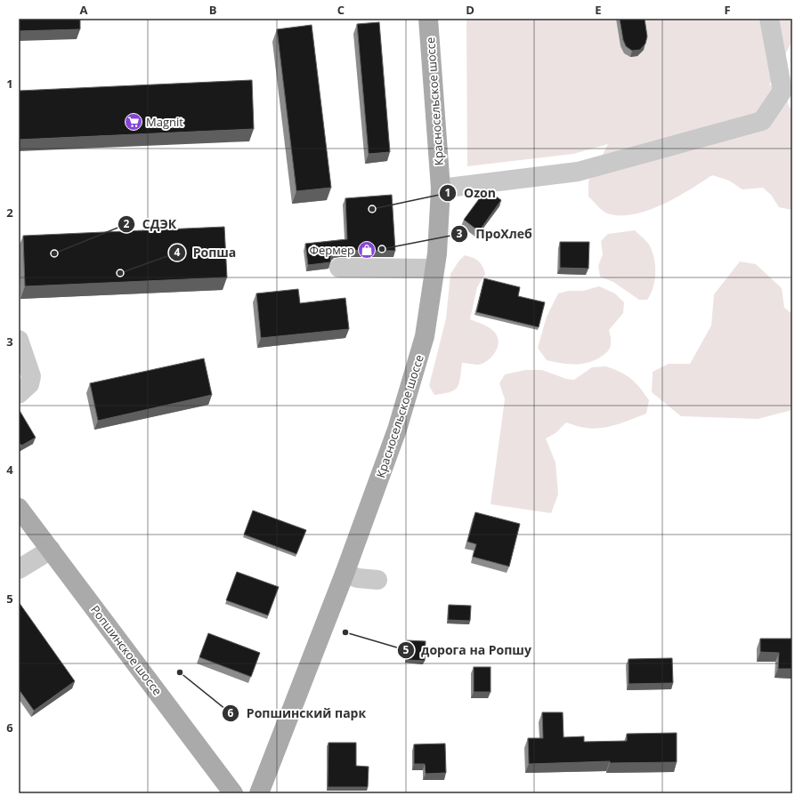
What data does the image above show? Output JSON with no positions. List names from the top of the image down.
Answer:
{
  "streets": {
    "main road": ["Красносельское шоссе", "Ропшинское шоссе"]
  },
  "places": {
    "supermarket": ["Magnit"],
    "other": [
      "Ozon",
      "ПроХлеб",
      "СДЭК",
      "Ропша",
      "дорога на Ропшу",
      "Ропшинский парк"
    ],
    "shop": ["Фермер"]
  },
  "grid": {
    "columns": [
      "A",
      "B",
      "C",
      "D",
      "E",
      "F"
    ],
    "rows": [
      "1",
      "2",
      "3",
      "4",
      "5",
      "6"
    ]
  }
}
